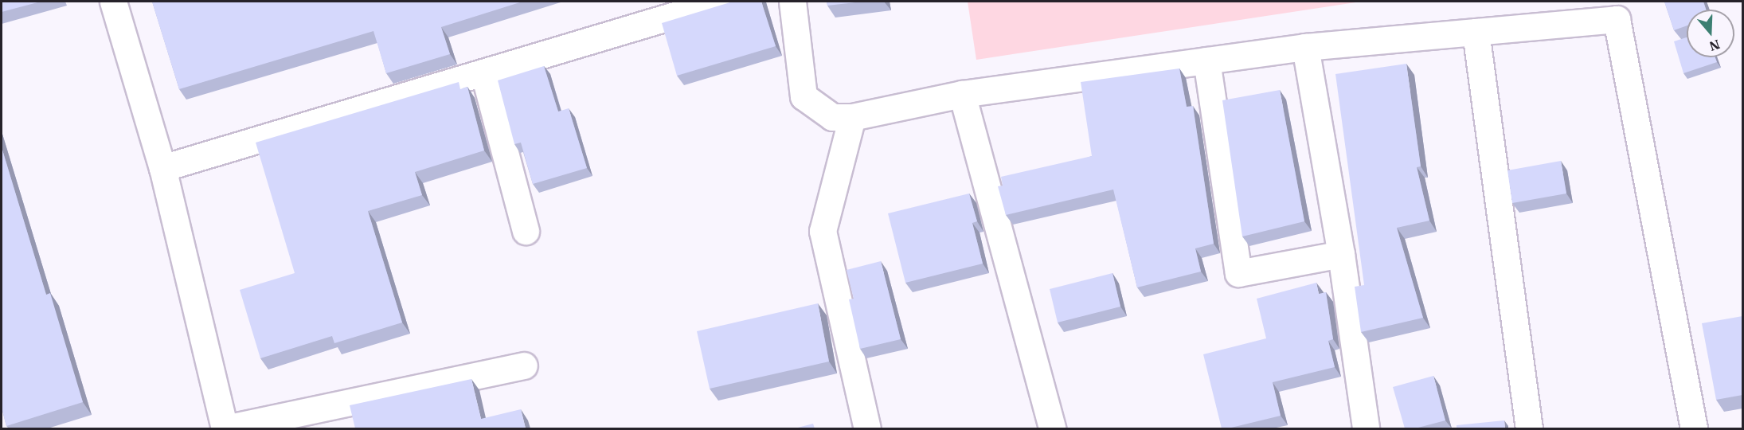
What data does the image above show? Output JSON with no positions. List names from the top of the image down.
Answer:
{
  "north": "bottom"
}
